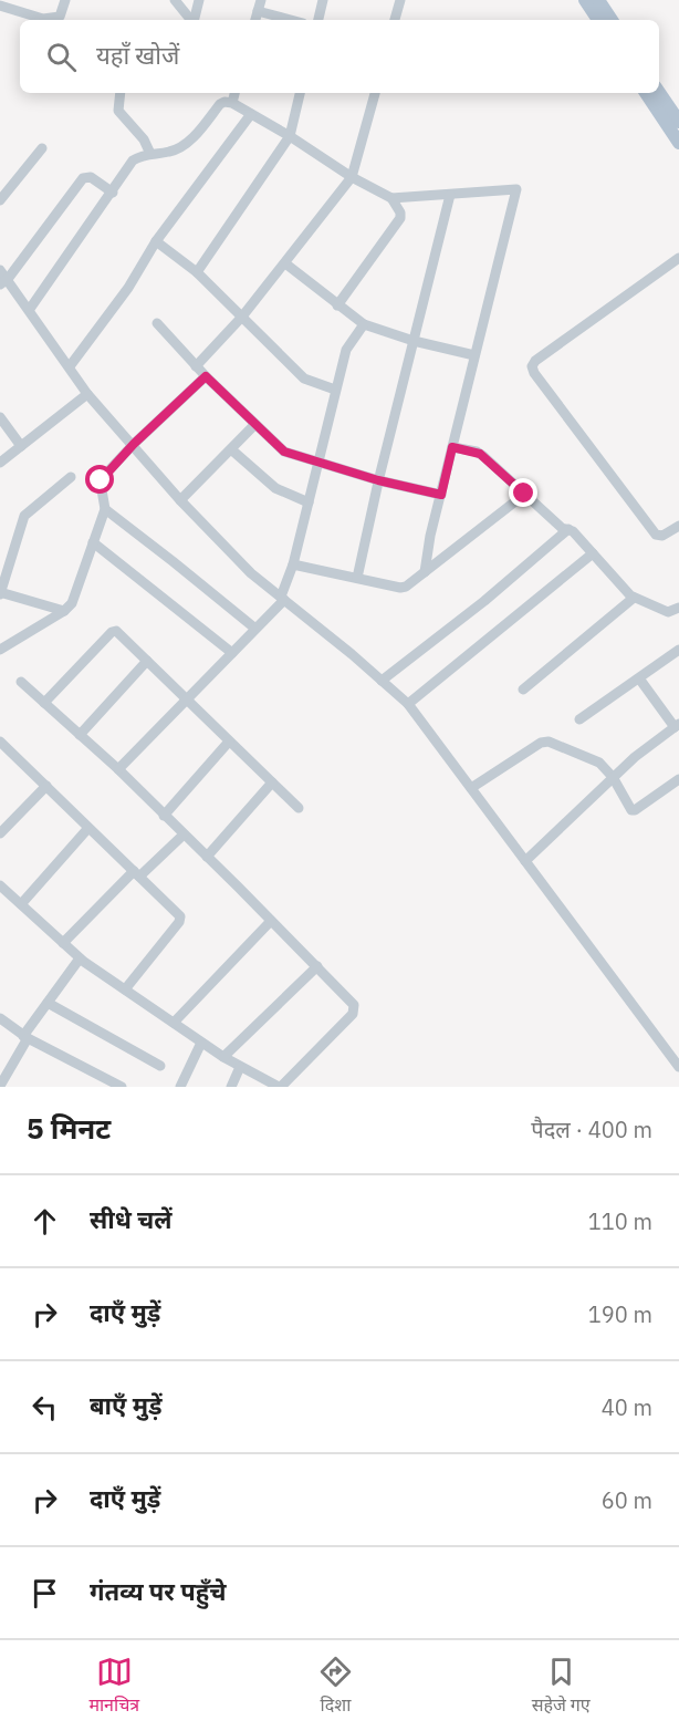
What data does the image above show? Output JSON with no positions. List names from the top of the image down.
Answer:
{
  "page": {
    "search": "यहाँ खोजें",
    "heading": ["5 मिनट", "पैदल · 400 m"],
    "list": [
      ["सीधे चलें", "110 m"],
      ["दाएँ मुड़ें", "190 m"],
      ["बाएँ मुड़ें", "40 m"],
      ["दाएँ मुड़ें", "60 m"],
      "गंतव्य पर पहुँचे"
    ],
    "nav": ["मानचित्र", "दिशा", "सहेजे गए"]
  }
}
